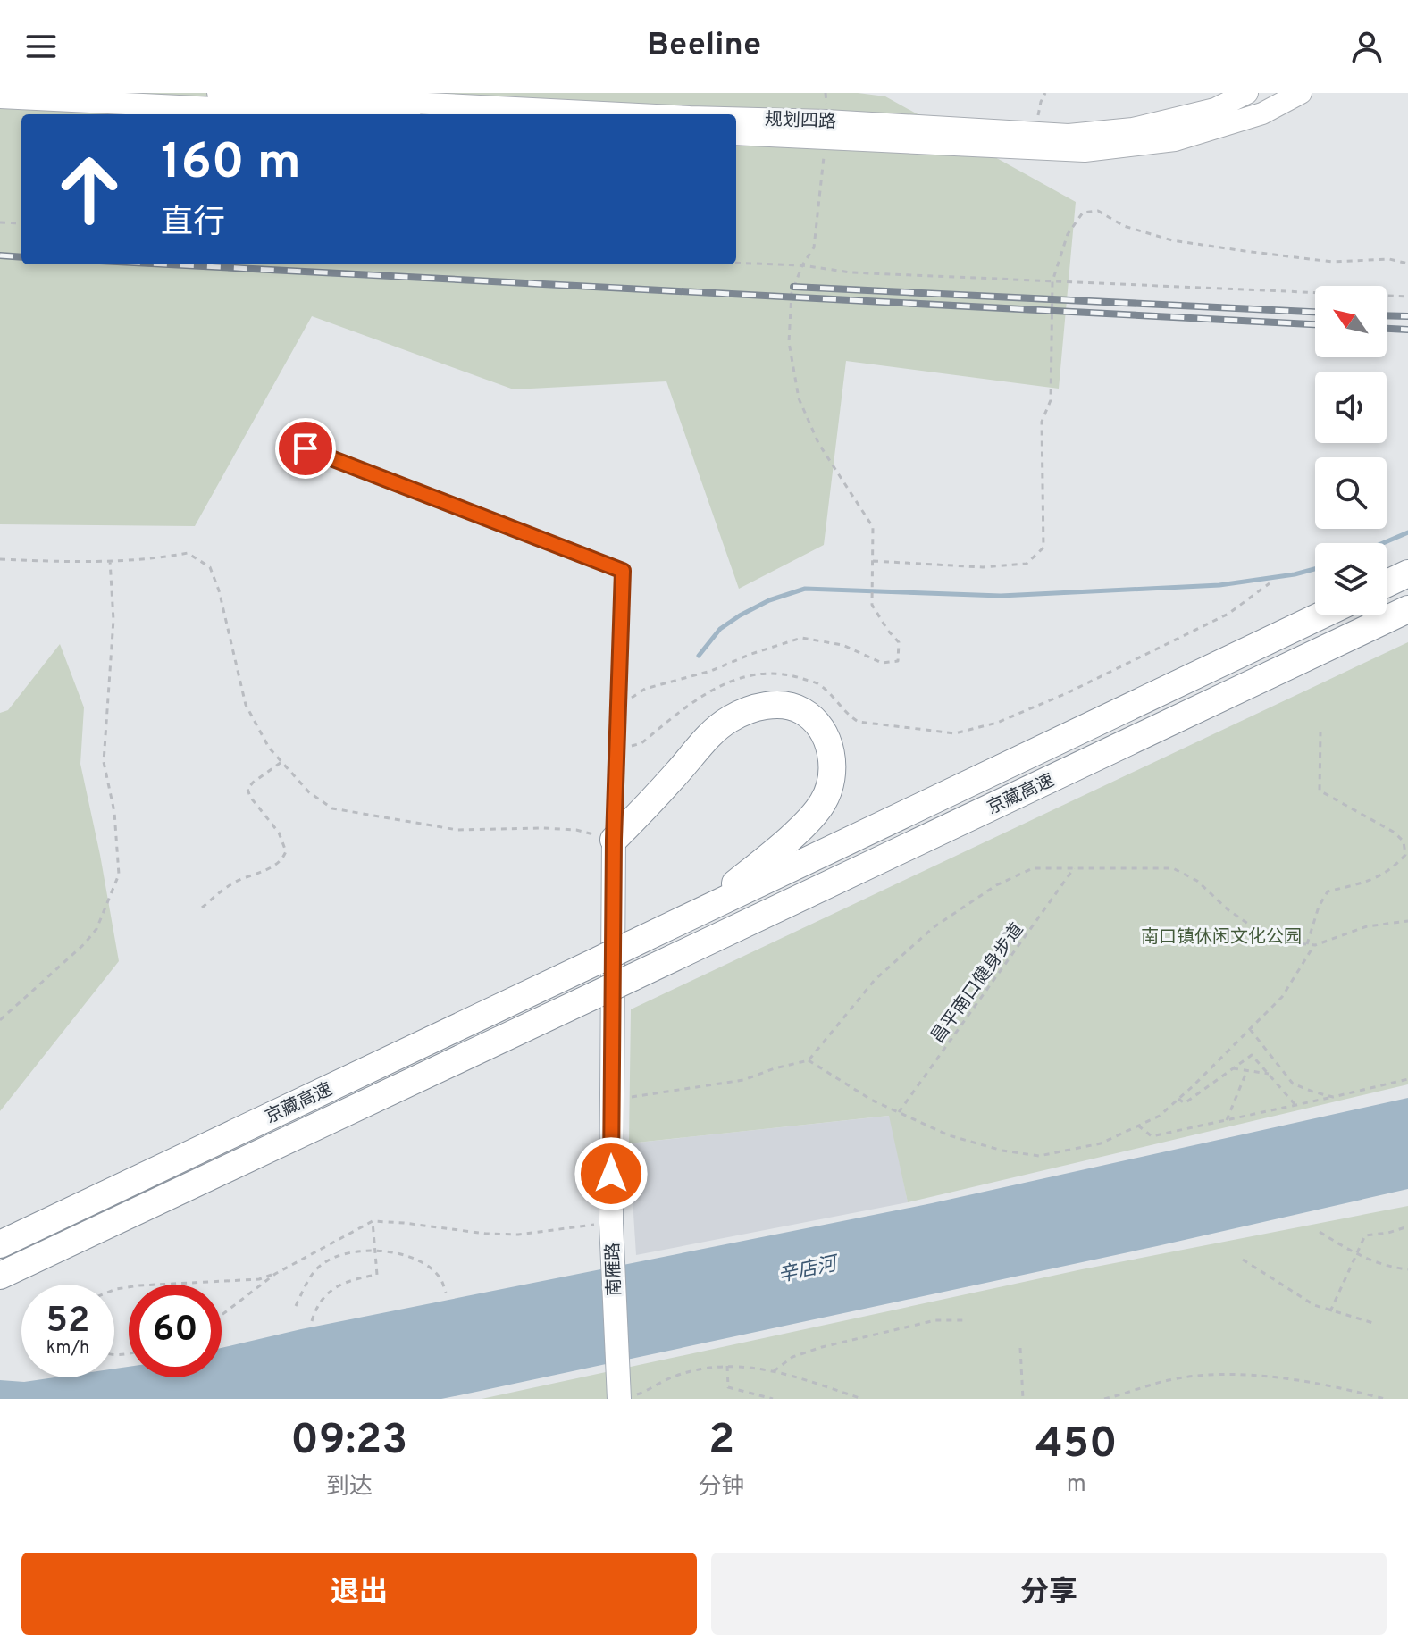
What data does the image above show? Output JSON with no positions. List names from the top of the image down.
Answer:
{
  "streets": {
    "highway": ["京藏高速"],
    "main road": ["规划四路", "南雁路"],
    "path": ["昌平南口健身步道"]
  },
  "water": ["辛店河"],
  "parks": ["南口镇休闲文化公园"],
  "north": "top left",
  "page": {
    "header": "Beeline",
    "turn": ["160 m", "直行"],
    "speed": "52 km/h",
    "limit": "60",
    "eta": [
      "09:23",
      "到达",
      "2",
      "分钟",
      "450",
      "m"
    ],
    "buttons": ["退出", "分享"]
  }
}
